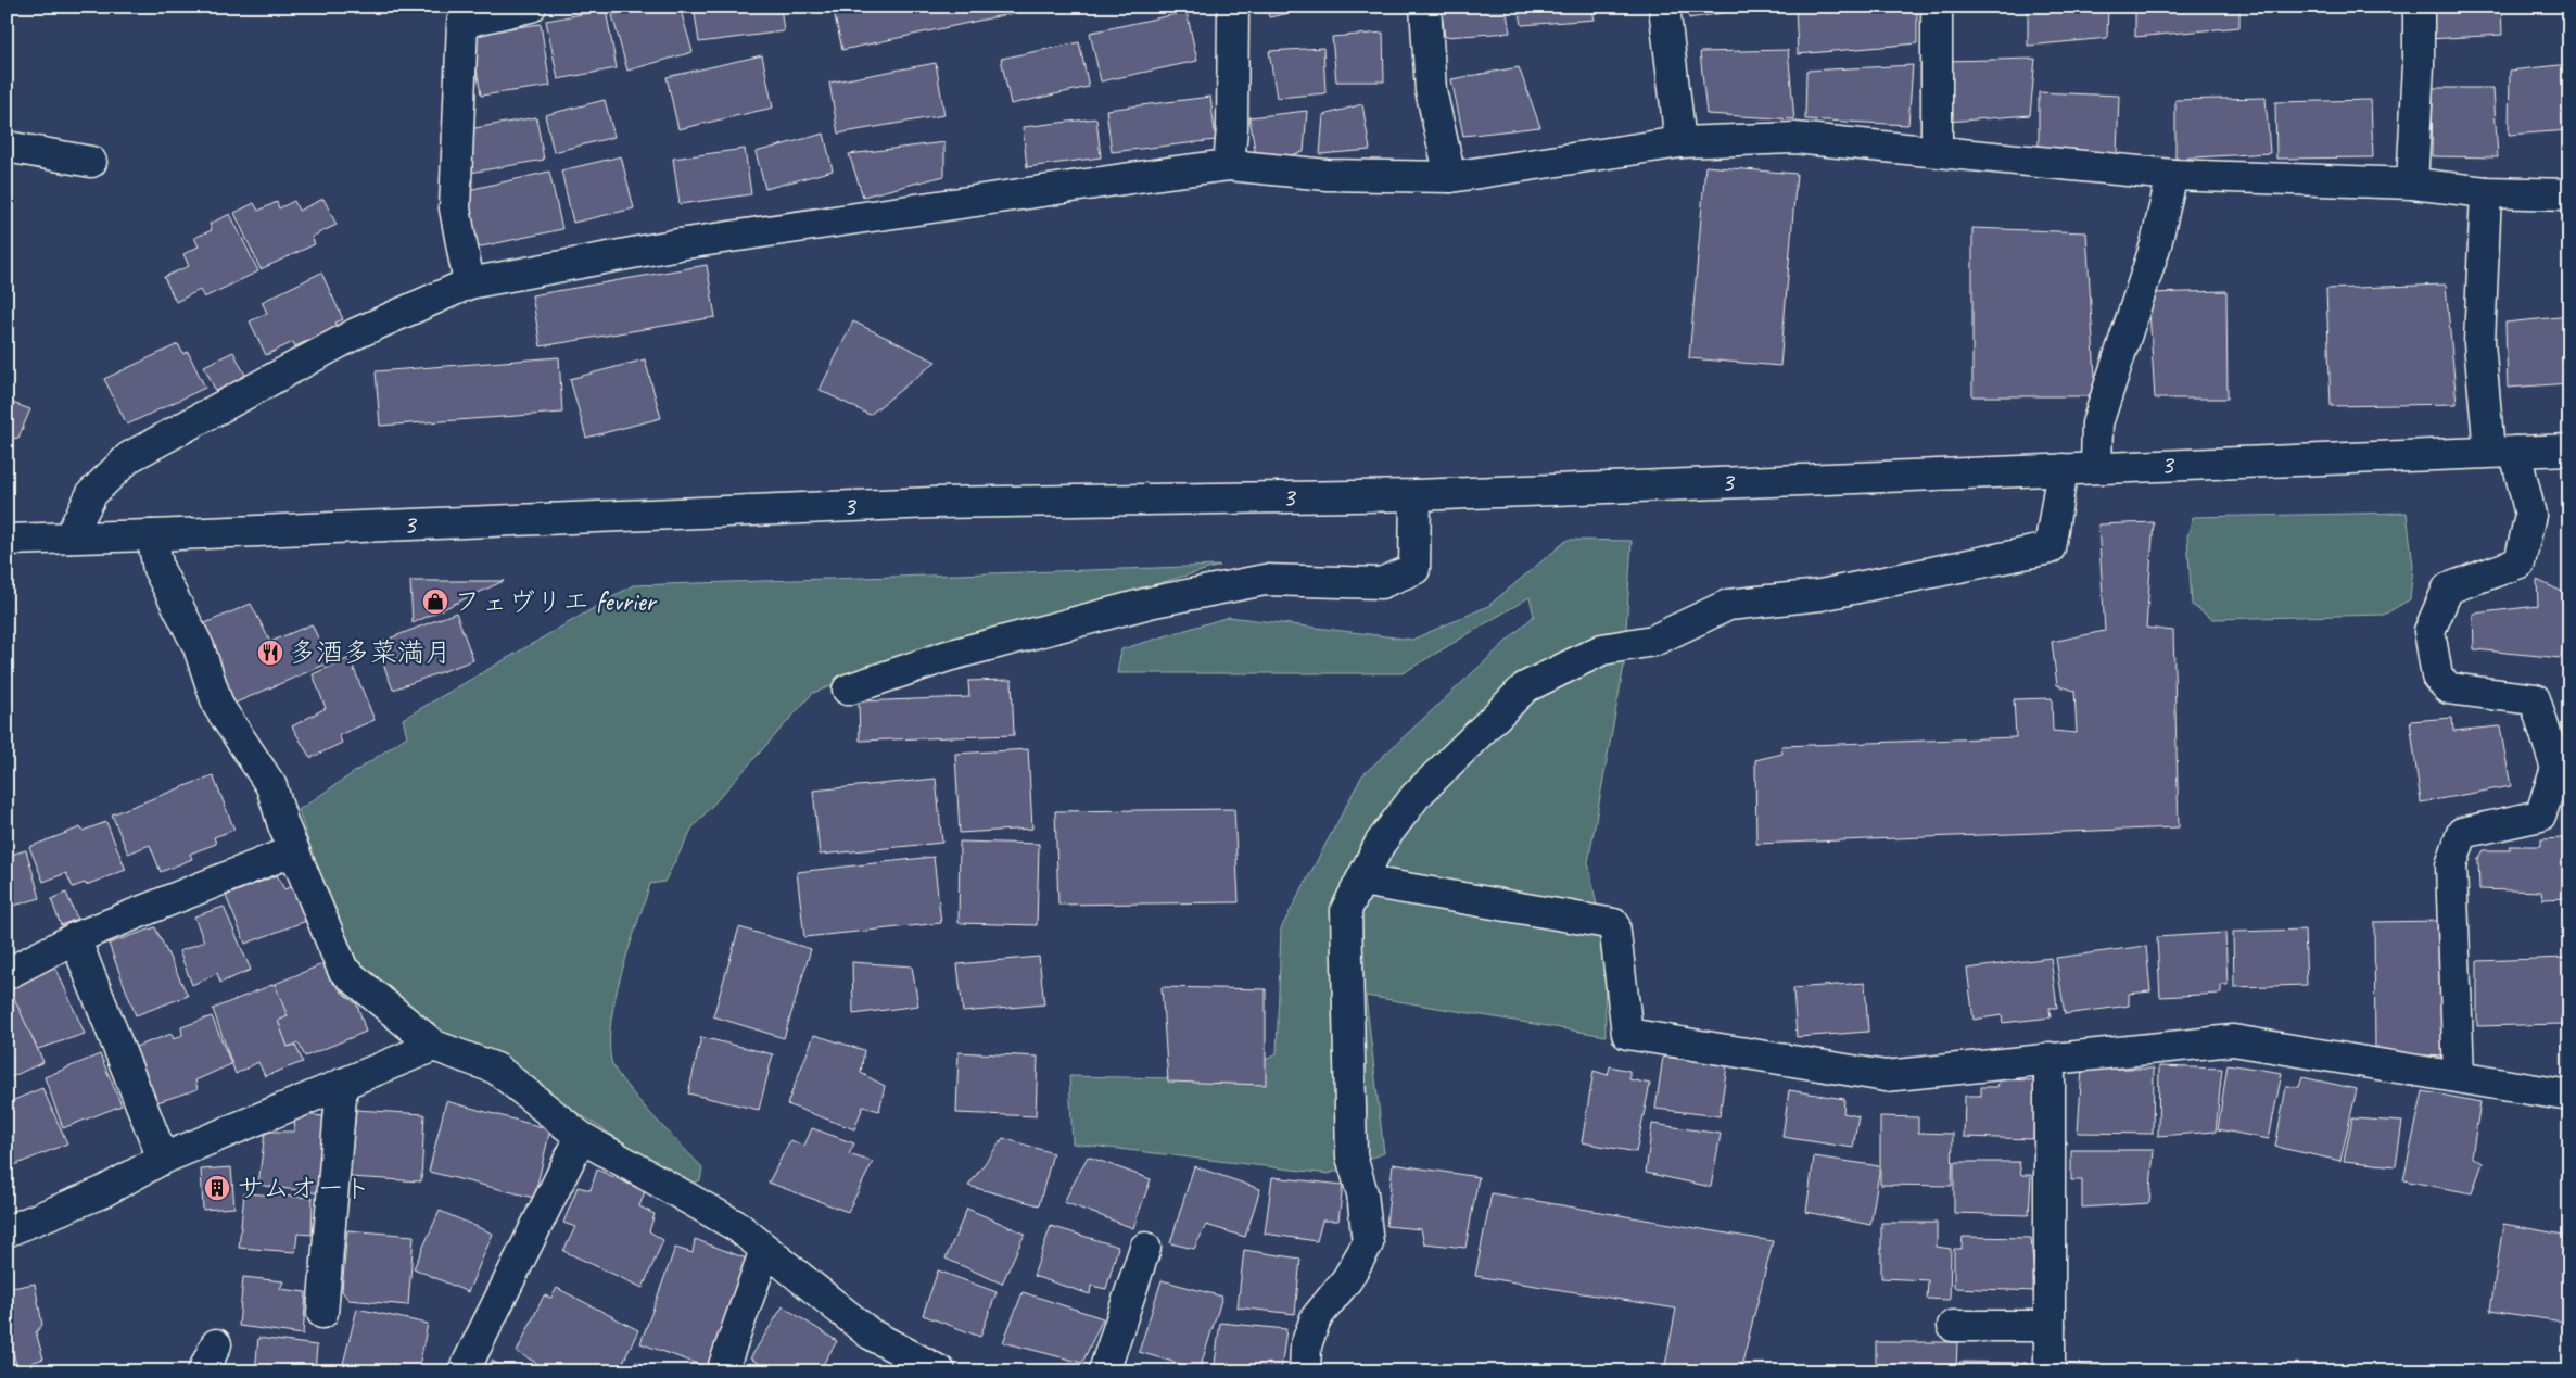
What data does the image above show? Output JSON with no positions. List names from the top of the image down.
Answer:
{
  "streets": {
    "street": ["3"]
  },
  "places": {
    "shop": ["フェヴリエ fevrier"],
    "restaurant": ["多酒多菜満月"],
    "building": ["サムオート"]
  }
}
